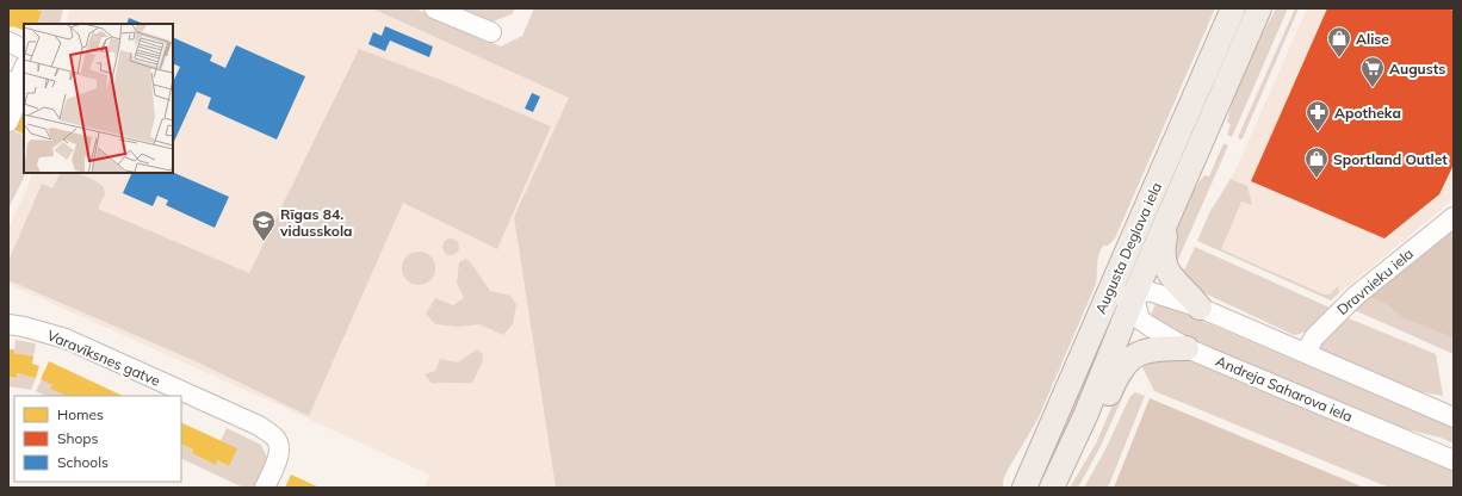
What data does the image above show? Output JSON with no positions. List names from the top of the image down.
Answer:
{
  "streets": {
    "main road": ["Augusta Deglava iela"],
    "street": ["Dravnieku iela", "Varavīksnes gatve", "Andreja Saharova iela"]
  },
  "crossings": [
    ["Augusta Deglava iela", "Andreja Saharova iela"]
  ],
  "places": {
    "shop": ["Alise", "Sportland Outlet"],
    "supermarket": ["Augusts"],
    "pharmacy": ["Apotheka"],
    "school or university": ["Rīgas 84. vidusskola"]
  },
  "legend": ["Homes", "Shops", "Schools"]
}
